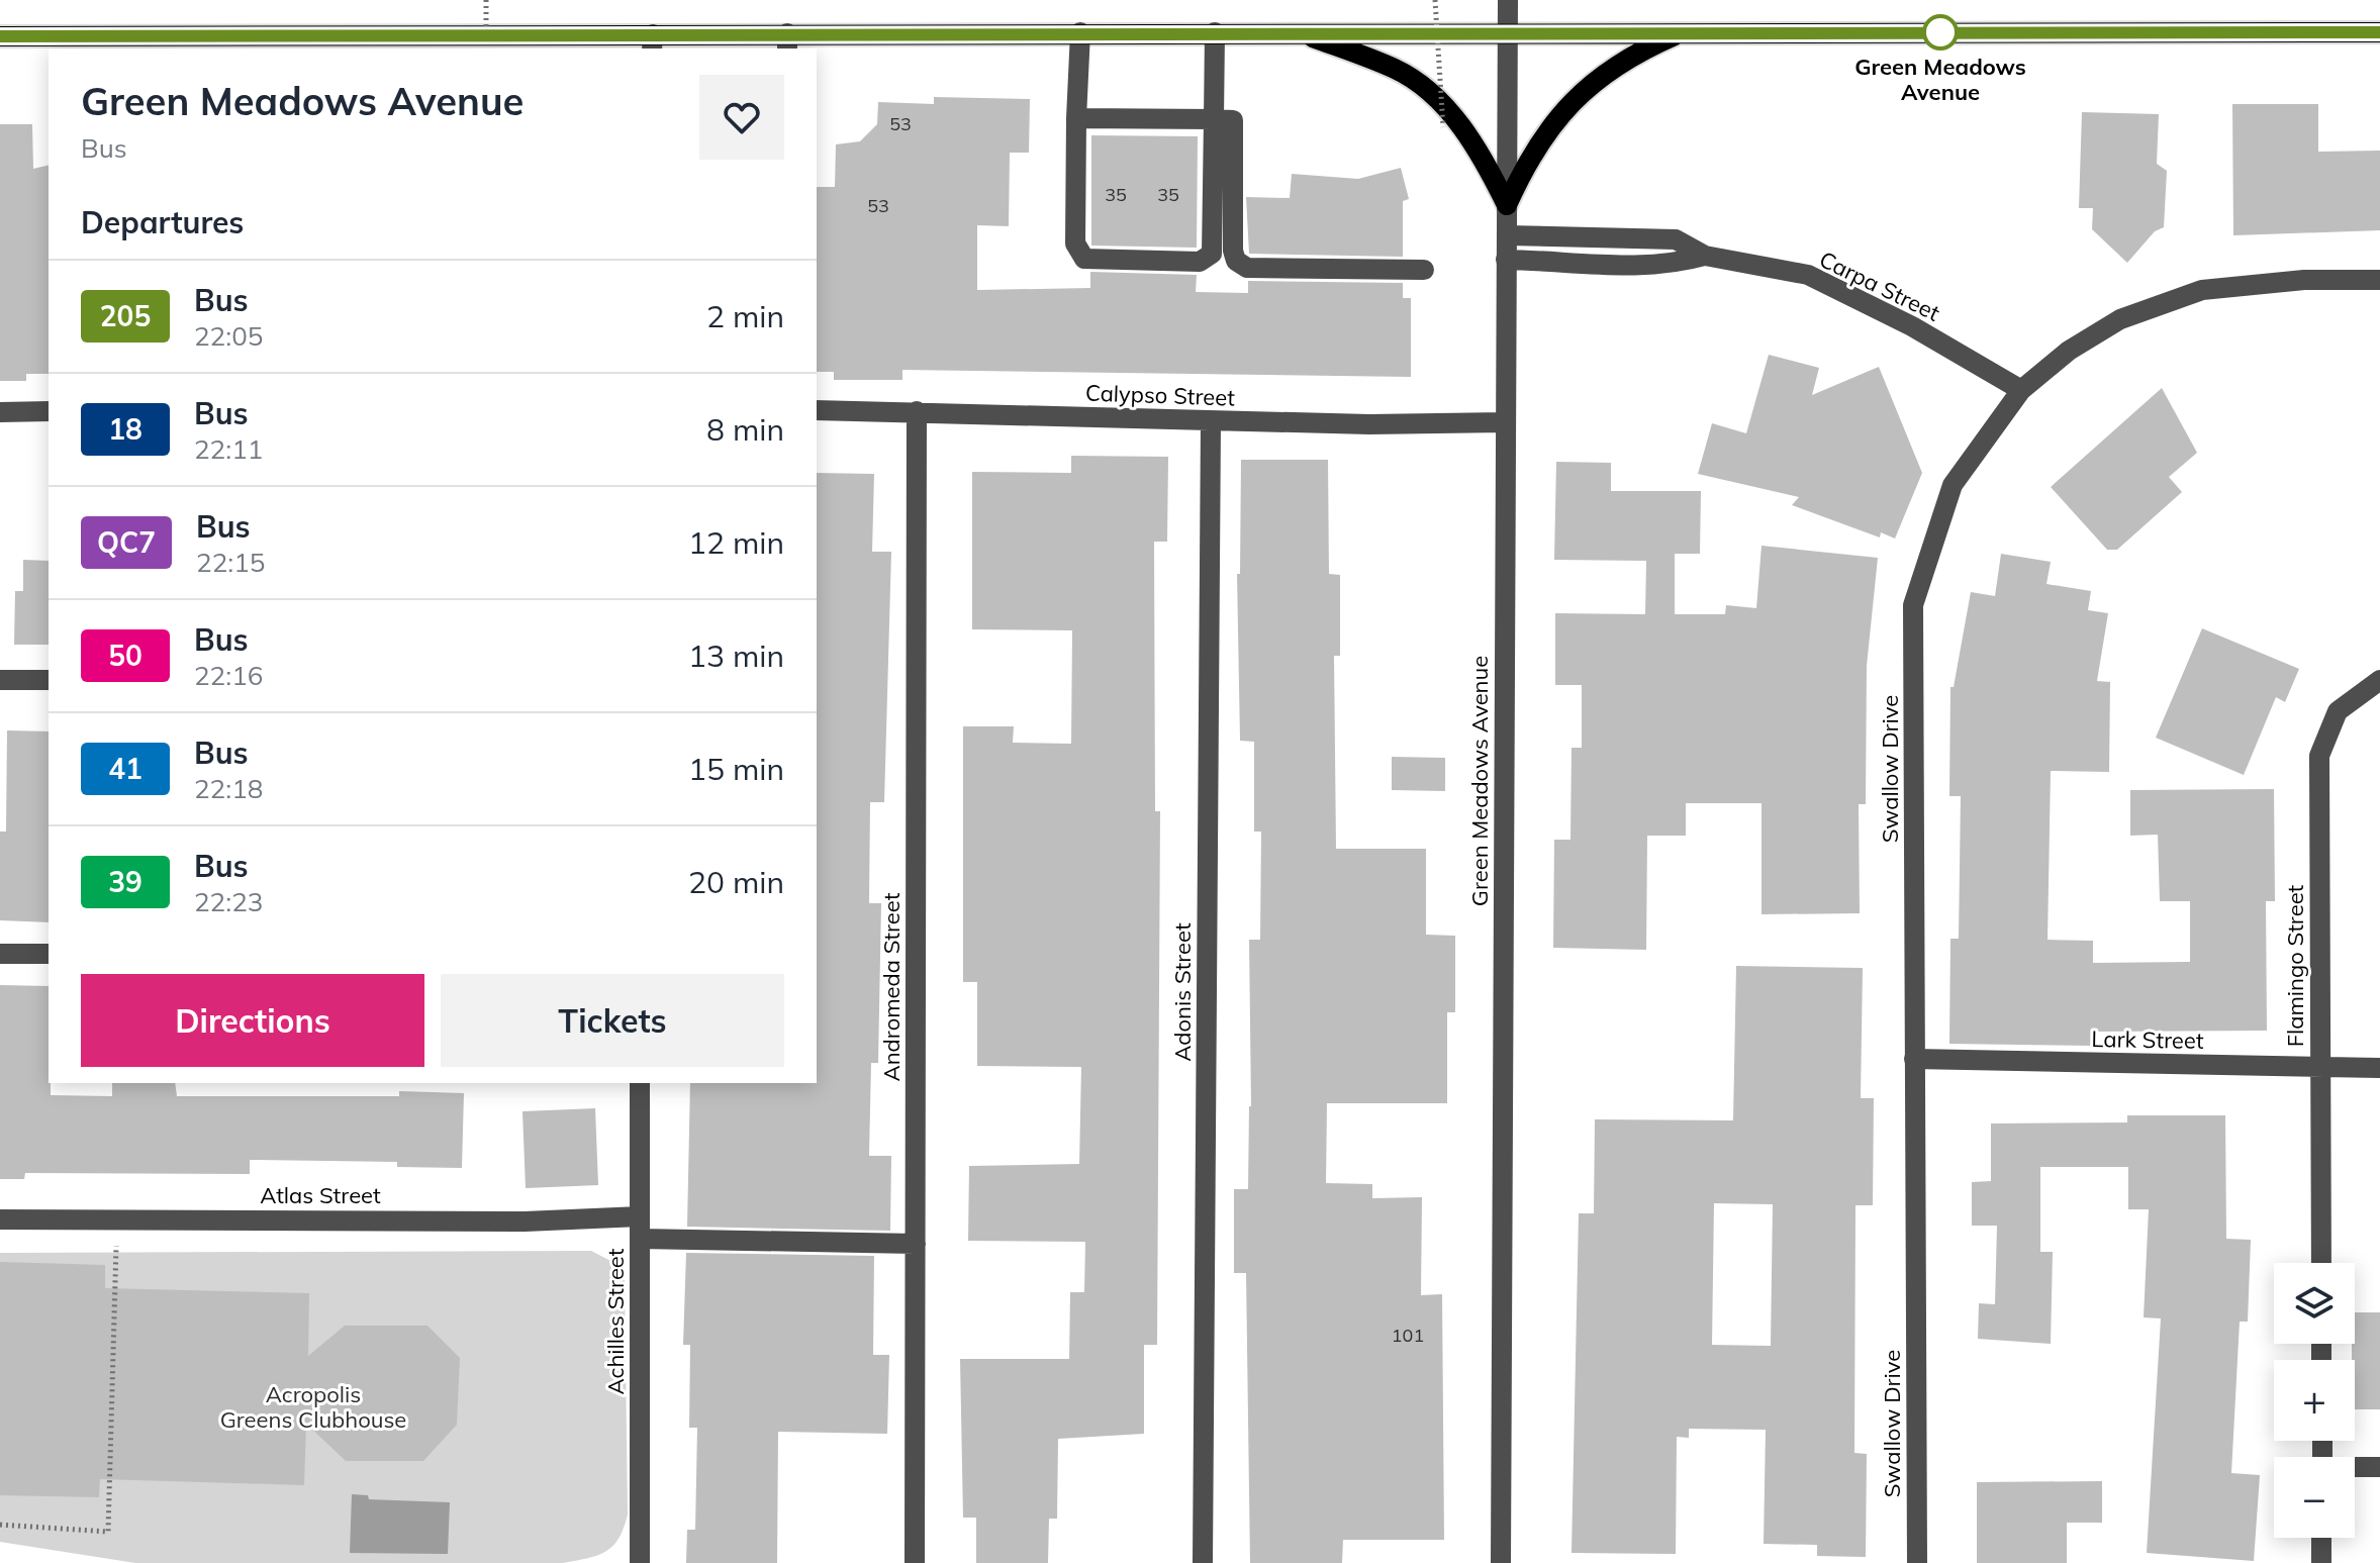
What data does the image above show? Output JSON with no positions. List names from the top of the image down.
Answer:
{
  "streets": {
    "street": [
      "Carpa Street",
      "Calypso Street",
      "Swallow Drive",
      "Green Meadows Avenue",
      "Flamingo Street",
      "Andromeda Street",
      "Adonis Street",
      "Lark Street",
      "Atlas Street",
      "Achilles Street"
    ]
  },
  "crossings": [
    ["Carpa Street", "Swallow Drive"],
    ["Carpa Street", "Green Meadows Avenue"],
    ["Calypso Street", "Green Meadows Avenue"],
    ["Calypso Street", "Andromeda Street"],
    ["Calypso Street", "Adonis Street"],
    ["Swallow Drive", "Lark Street"],
    ["Flamingo Street", "Lark Street"],
    ["Atlas Street", "Achilles Street"]
  ],
  "parks": ["Acropolis Greens Clubhouse"],
  "places": ["Green Meadows Avenue"],
  "lines": ["bus line 205"],
  "house_numbers": [
    "53",
    "35",
    "35",
    "53",
    "101"
  ],
  "page": {
    "heading": [
      ["Green Meadows Avenue", "Bus"],
      "Departures"
    ],
    "list": [
      {
        "mark": "205",
        "name": "Bus",
        "note": "22:05",
        "value": "2 min"
      },
      {
        "mark": "18",
        "name": "Bus",
        "note": "22:11",
        "value": "8 min"
      },
      {
        "mark": "QC7",
        "name": "Bus",
        "note": "22:15",
        "value": "12 min"
      },
      {
        "mark": "50",
        "name": "Bus",
        "note": "22:16",
        "value": "13 min"
      },
      {
        "mark": "41",
        "name": "Bus",
        "note": "22:18",
        "value": "15 min"
      },
      {
        "mark": "39",
        "name": "Bus",
        "note": "22:23",
        "value": "20 min"
      }
    ],
    "buttons": ["Directions", "Tickets"],
    "map_buttons": ["+", "−"]
  }
}
